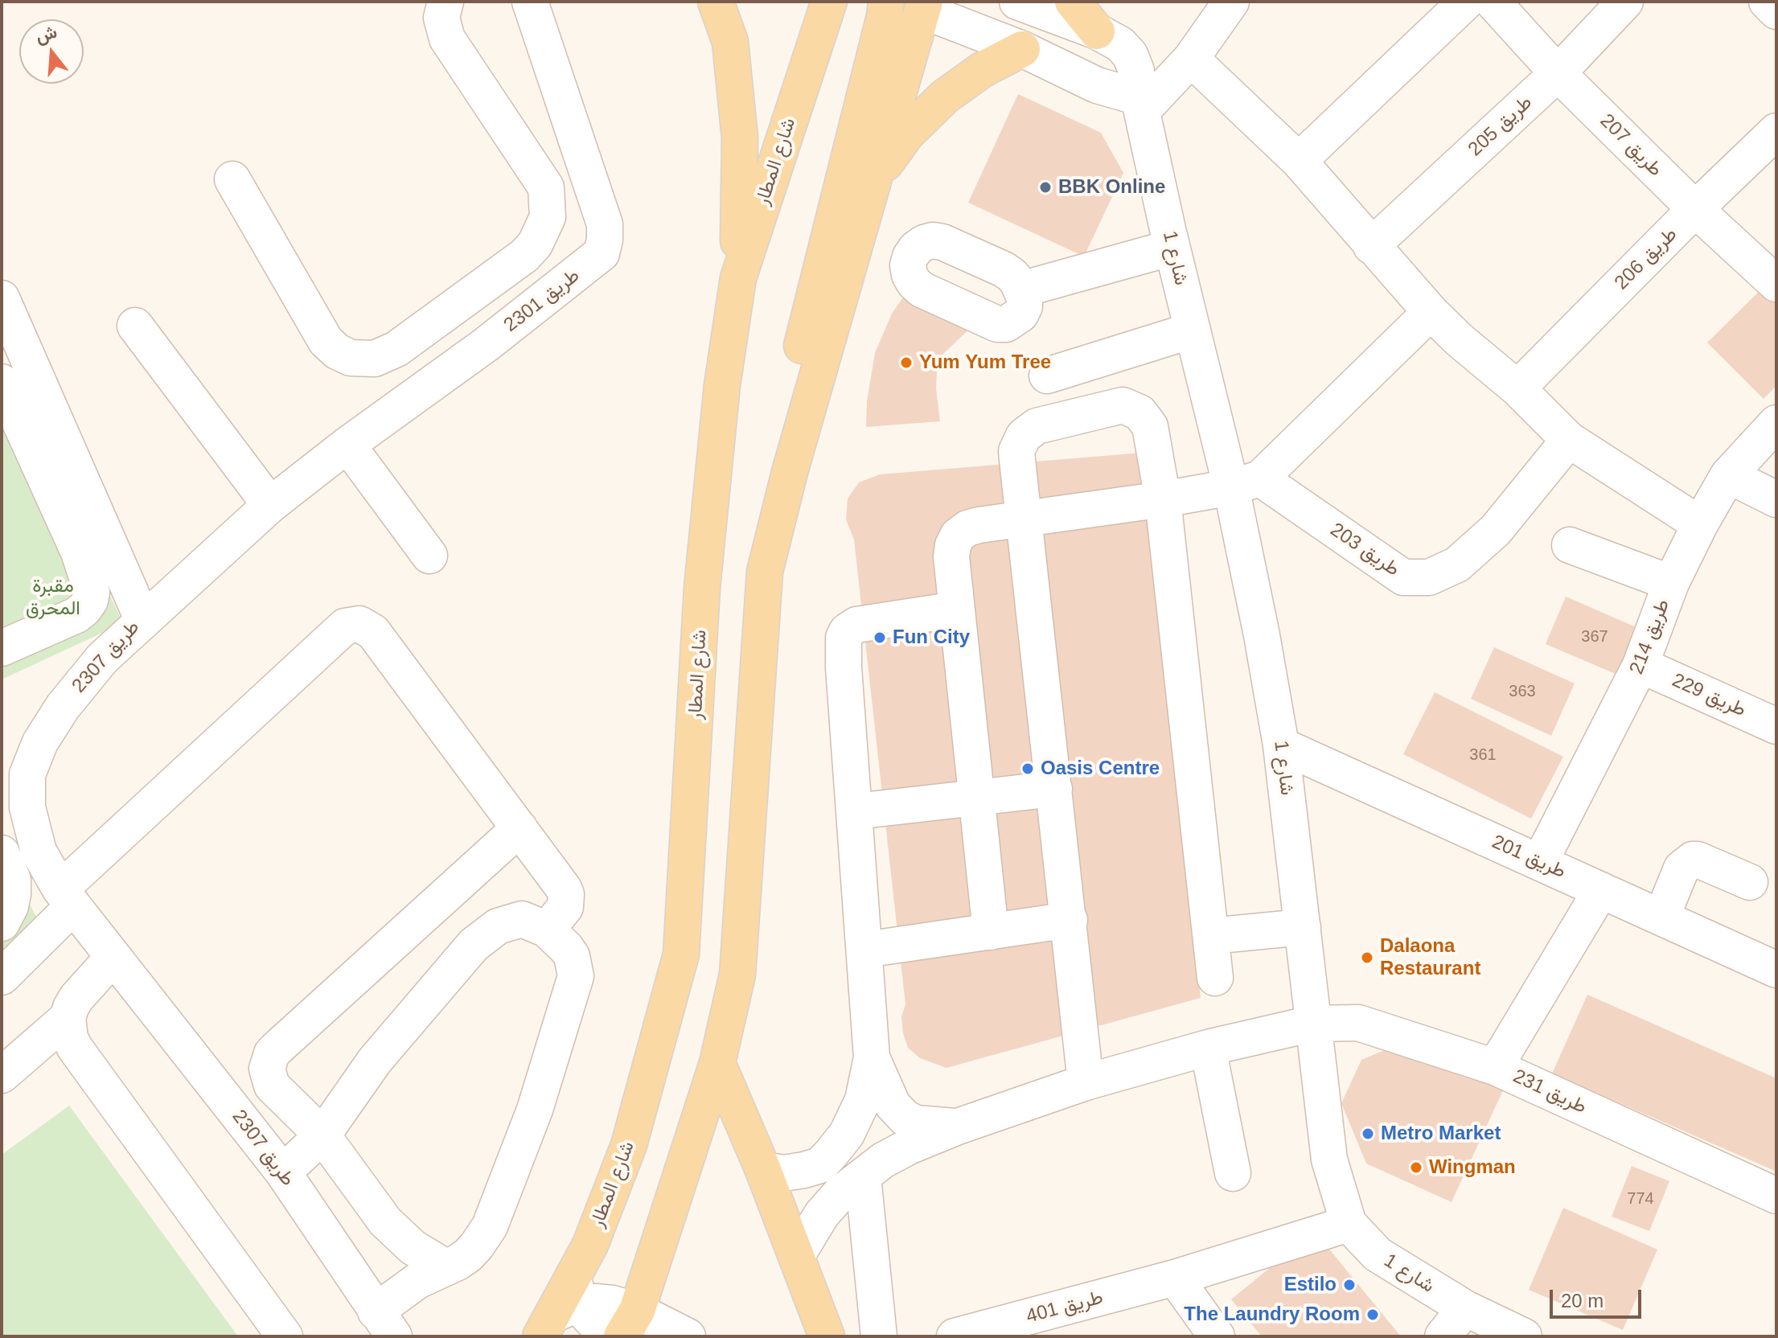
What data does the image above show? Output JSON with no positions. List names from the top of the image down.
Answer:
{
  "streets": {
    "main road": ["شارع المطار"],
    "street": [
      "طريق 205",
      "طريق 207",
      "شارع 1",
      "طريق 206",
      "طريق 2301",
      "طريق 203",
      "طريق 214",
      "طريق 2307",
      "طريق 229",
      "طريق 201",
      "طريق 231",
      "طريق 401"
    ]
  },
  "crossings": [
    ["طريق 205", "طريق 207"],
    ["طريق 207", "طريق 206"],
    ["شارع 1", "طريق 203"],
    ["شارع 1", "طريق 201"],
    ["شارع 1", "طريق 231"],
    ["شارع 1", "طريق 401"],
    ["طريق 2301", "طريق 2307"],
    ["طريق 214", "طريق 229"],
    ["طريق 214", "طريق 201"]
  ],
  "parks": ["مقبرة المحرق"],
  "places": [
    "BBK Online",
    "Yum Yum Tree",
    "Fun City",
    "Oasis Centre",
    "Dalaona Restaurant",
    "Metro Market",
    "Wingman",
    "Estilo",
    "The Laundry Room"
  ],
  "house_numbers": [
    "367",
    "363",
    "361",
    "774"
  ],
  "scale_bar": "20 m",
  "north": "top"
}
